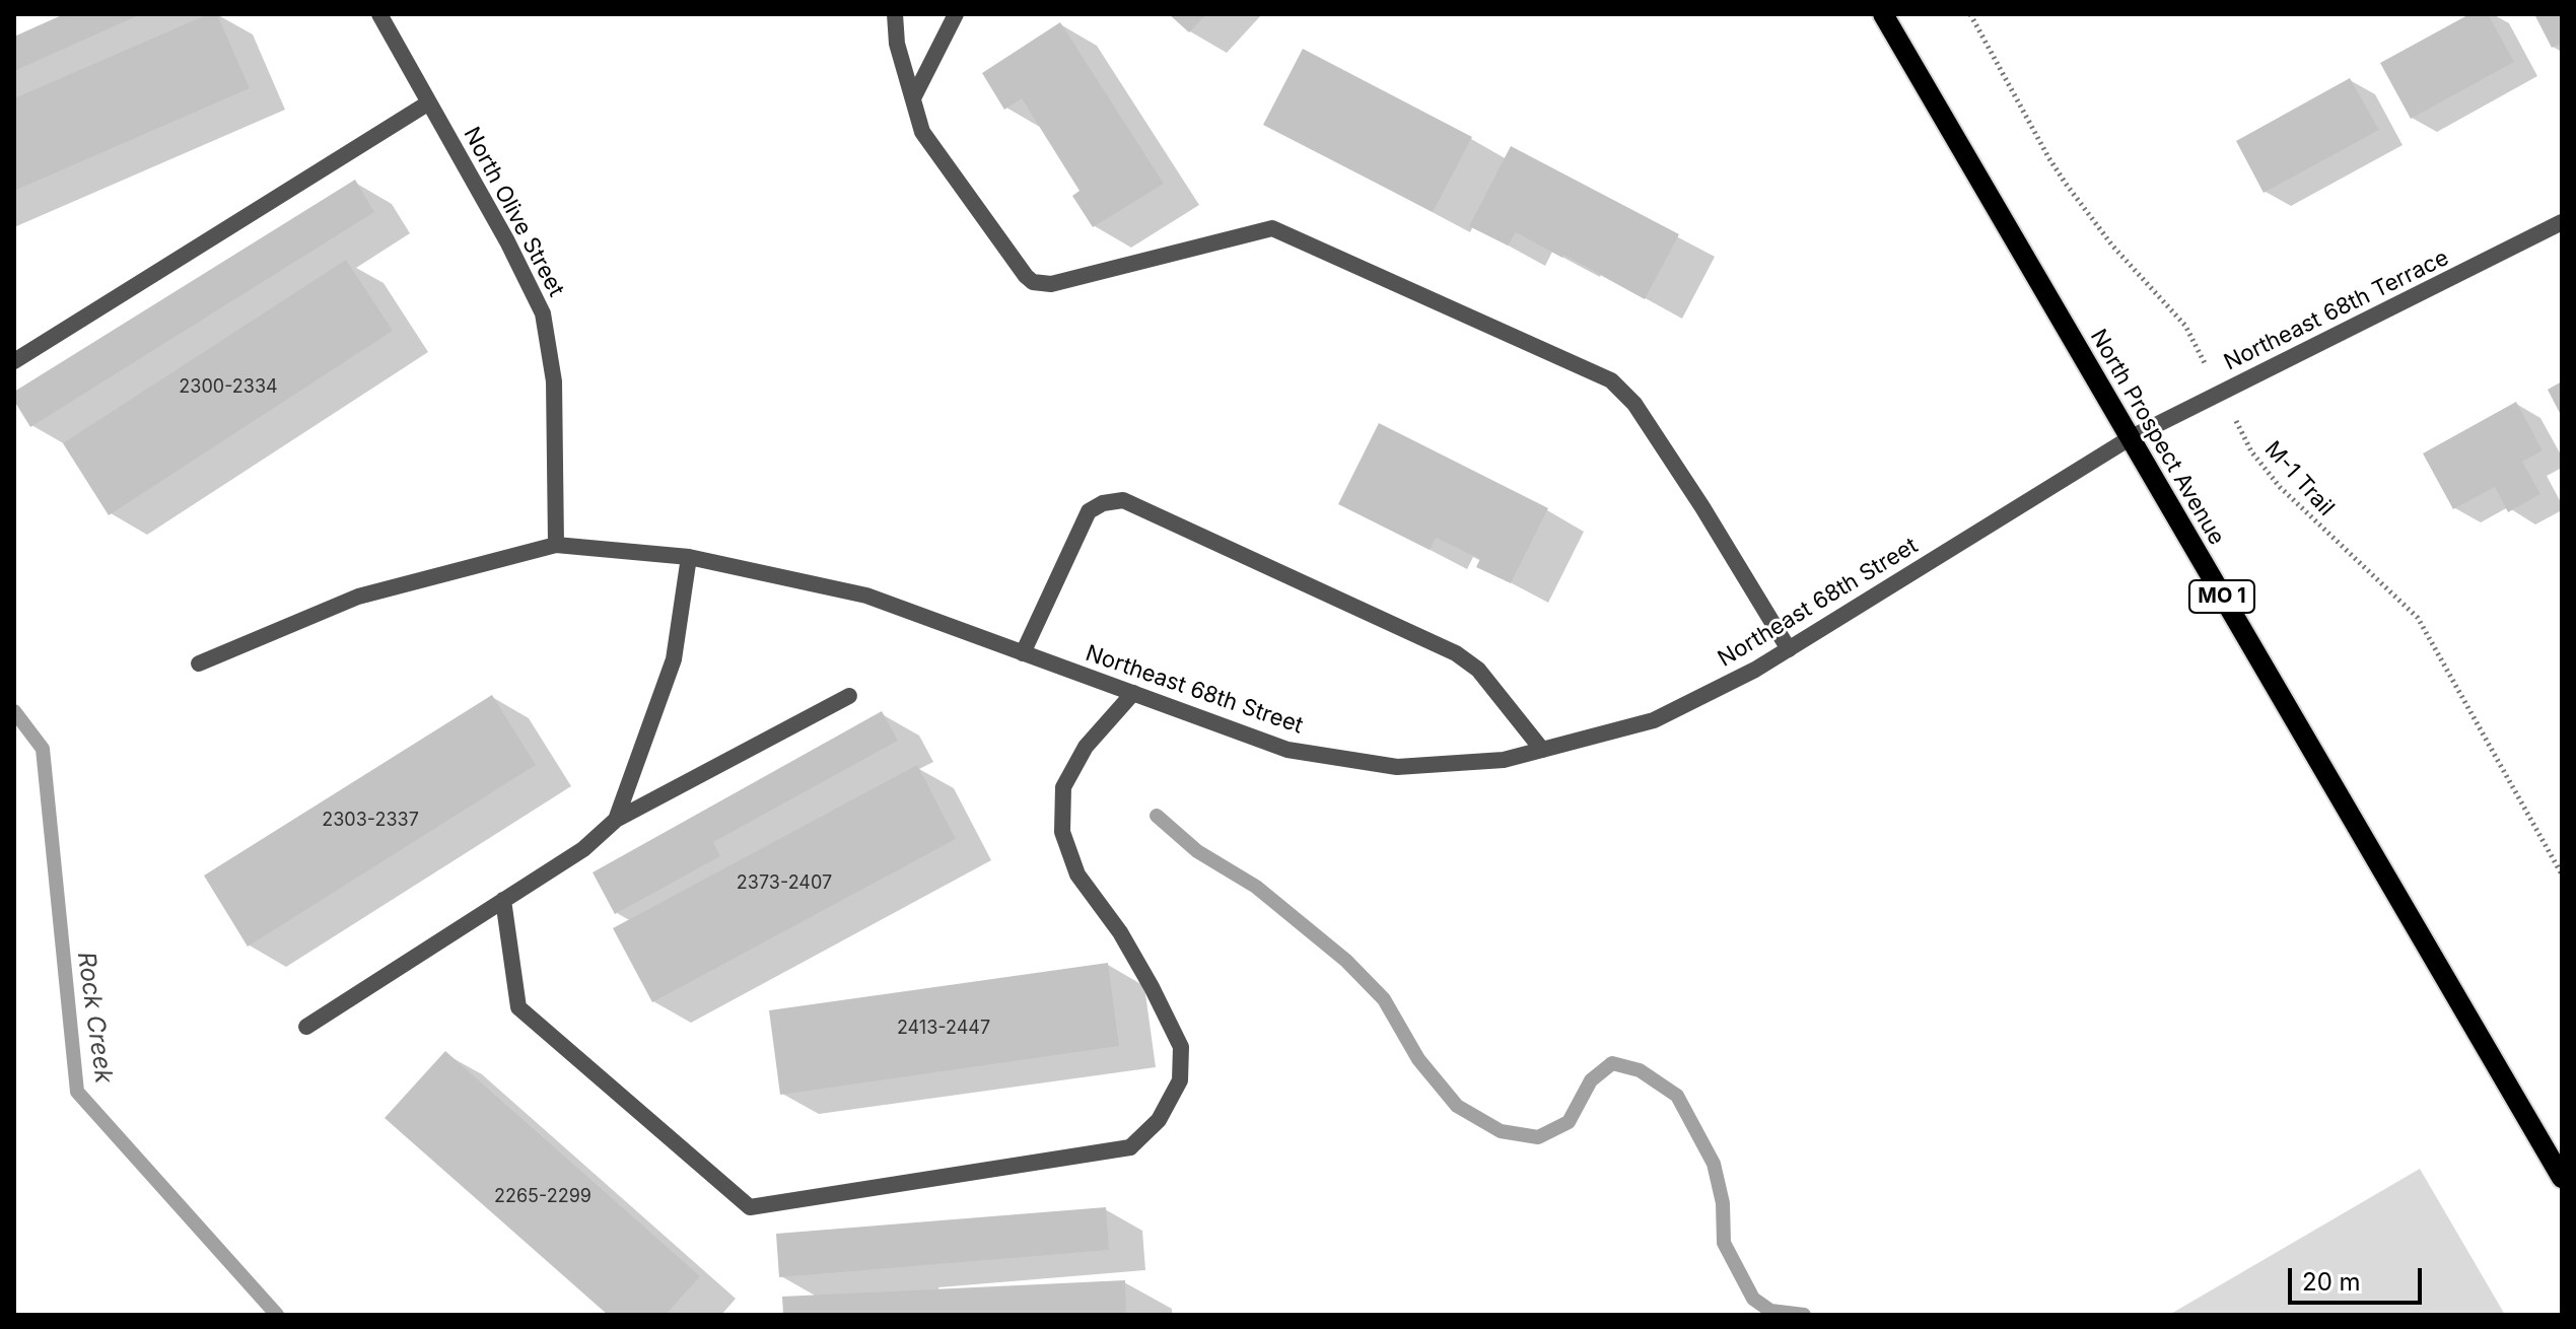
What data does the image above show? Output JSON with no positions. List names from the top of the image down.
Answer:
{
  "streets": {
    "main road": ["North Prospect Avenue", "MO 1"],
    "street": ["North Olive Street", "Northeast 68th Terrace", "Northeast 68th Street"],
    "path": ["M-1 Trail"]
  },
  "crossings": [
    ["North Olive Street", "Northeast 68th Street"],
    ["Northeast 68th Terrace", "North Prospect Avenue"],
    ["Northeast 68th Terrace", "M-1 Trail"],
    ["Northeast 68th Terrace", "Northeast 68th Street"],
    ["North Prospect Avenue", "Northeast 68th Street"]
  ],
  "water": ["Rock Creek"],
  "house_numbers": [
    "2300-2334",
    "2303-2337",
    "2373-2407",
    "2413-2447",
    "2265-2299"
  ],
  "scale_bar": "20 m"
}
